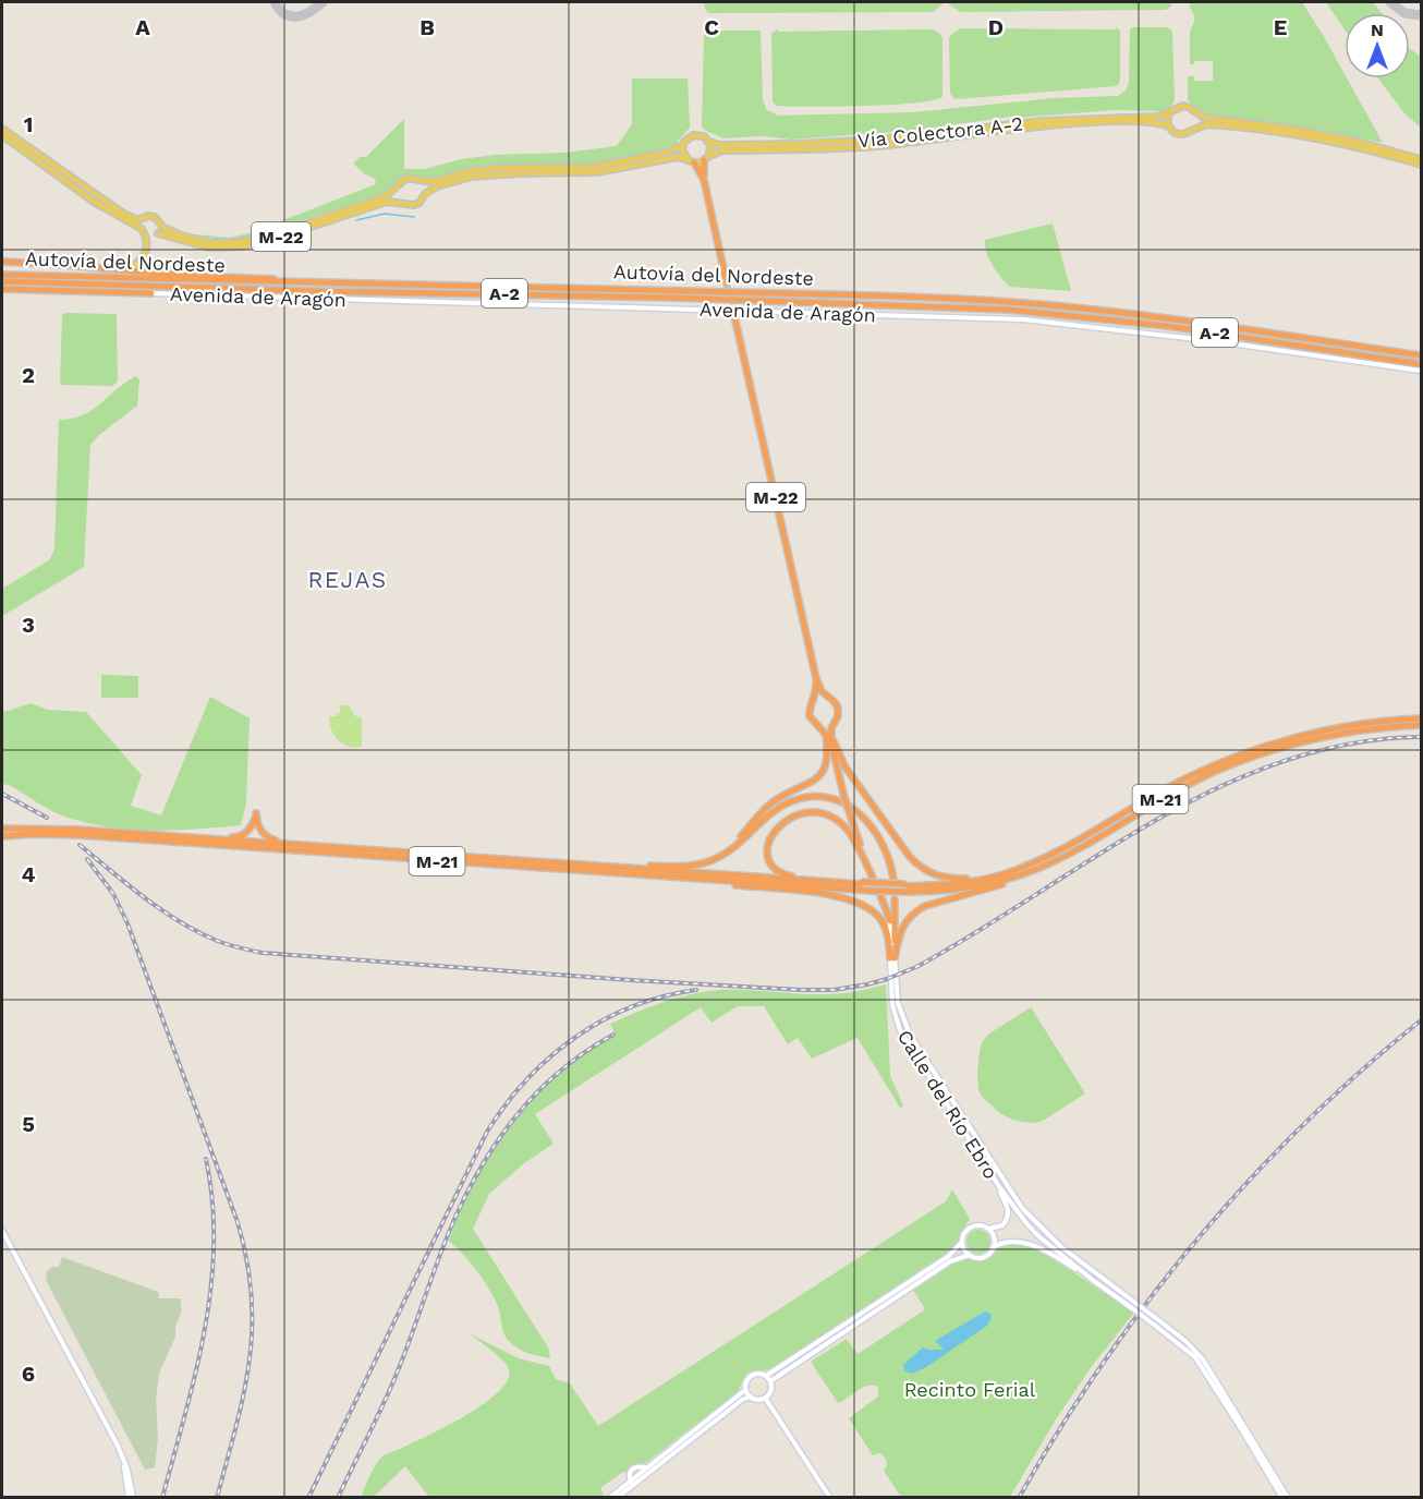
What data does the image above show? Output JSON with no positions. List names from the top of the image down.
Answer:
{
  "streets": {
    "highway": [
      "M-22",
      "Autovía del Nordeste",
      "A-2",
      "M-21"
    ],
    "main road": ["Vía Colectora A-2", "Avenida de Aragón", "Calle del Río Ebro"]
  },
  "crossings": [
    ["Vía Colectora A-2", "M-22"],
    ["M-22", "Calle del Río Ebro"]
  ],
  "districts": ["REJAS"],
  "parks": ["Recinto Ferial"],
  "north": "top",
  "grid": {
    "columns": [
      "A",
      "B",
      "C",
      "D",
      "E"
    ],
    "rows": [
      "1",
      "2",
      "3",
      "4",
      "5",
      "6"
    ]
  }
}
